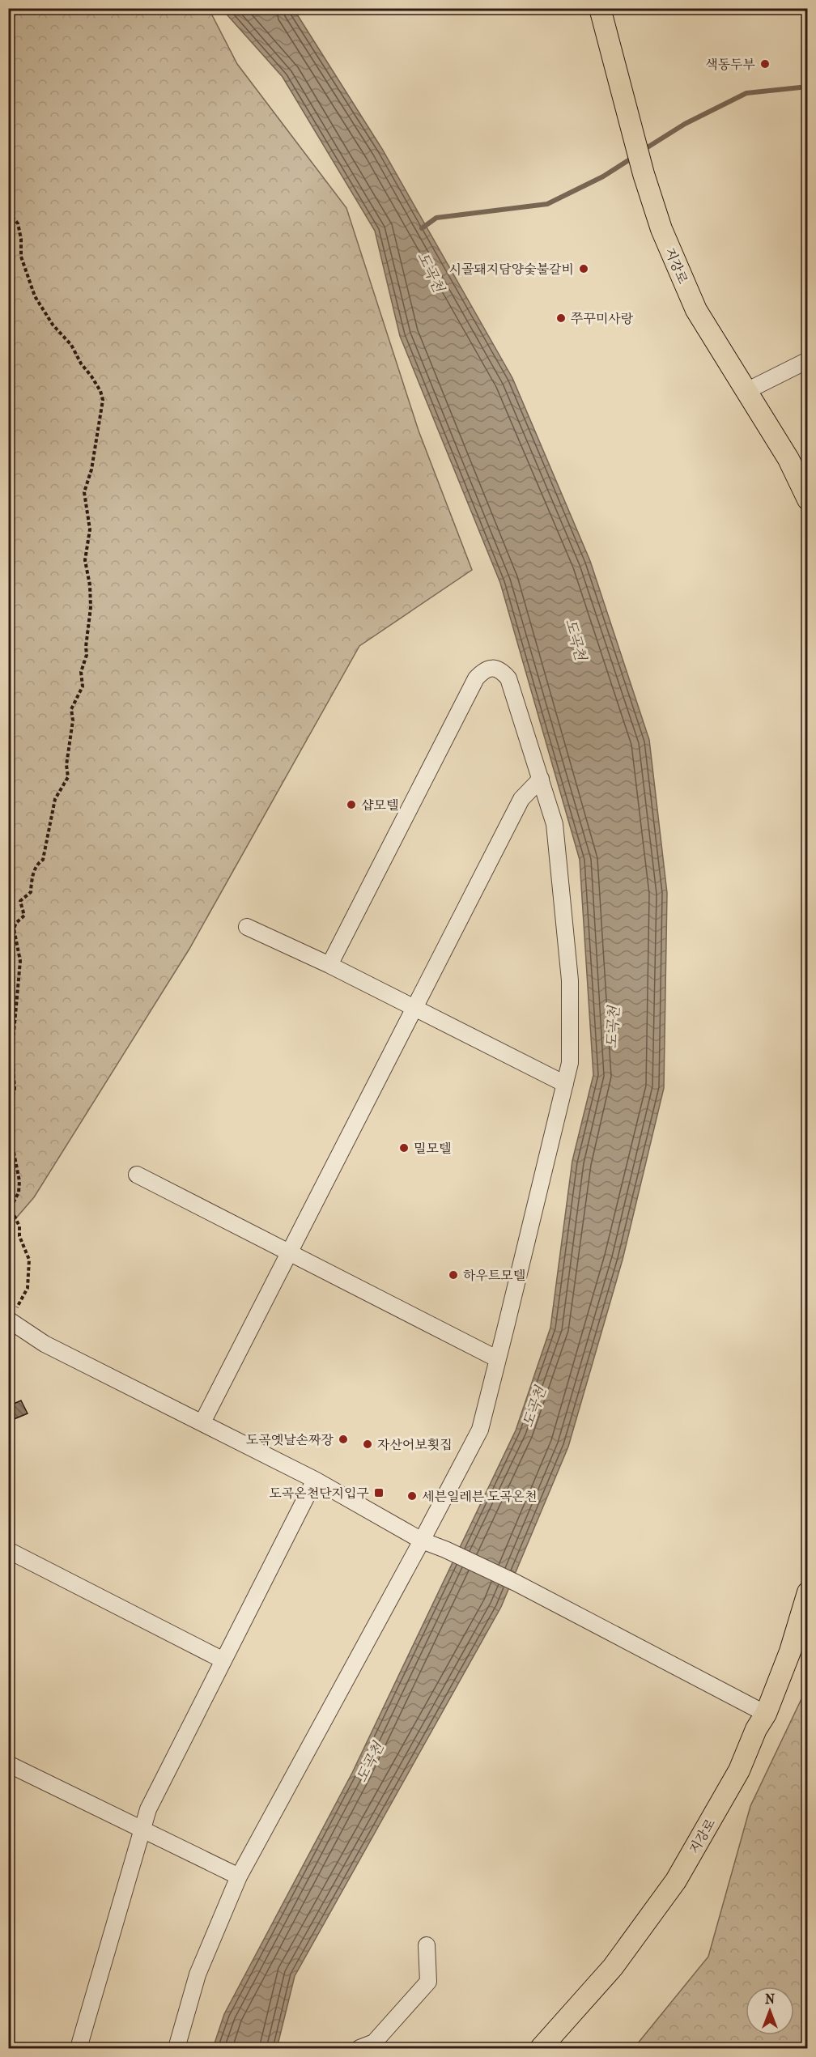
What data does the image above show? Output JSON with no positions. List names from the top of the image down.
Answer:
{
  "streets": {
    "main road": ["지강로"]
  },
  "water": ["도곡천"],
  "places": {
    "other": [
      "색동두부",
      "시골돼지담양숯불갈비",
      "쭈꾸미사랑",
      "샵모텔",
      "밀모텔",
      "하우트모텔",
      "도곡옛날손짜장",
      "자산어보횟집",
      "세븐일레븐 도곡온천"
    ],
    "transit": ["도곡온천단지입구"]
  },
  "north": "top"
}
